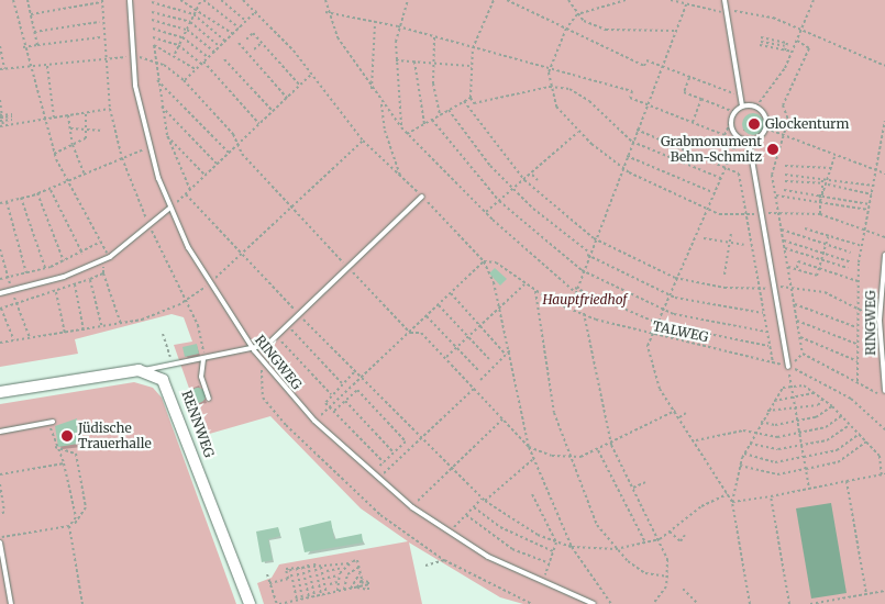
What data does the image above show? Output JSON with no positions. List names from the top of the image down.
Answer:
{
  "streets": {
    "street": ["RENNWEG"],
    "lane": ["RINGWEG"],
    "path": ["TALWEG"]
  },
  "parks": ["Hauptfriedhof"],
  "places": ["Glockenturm", "Grabmonument Behn-Schmitz", "Jüdische Trauerhalle"]
}
